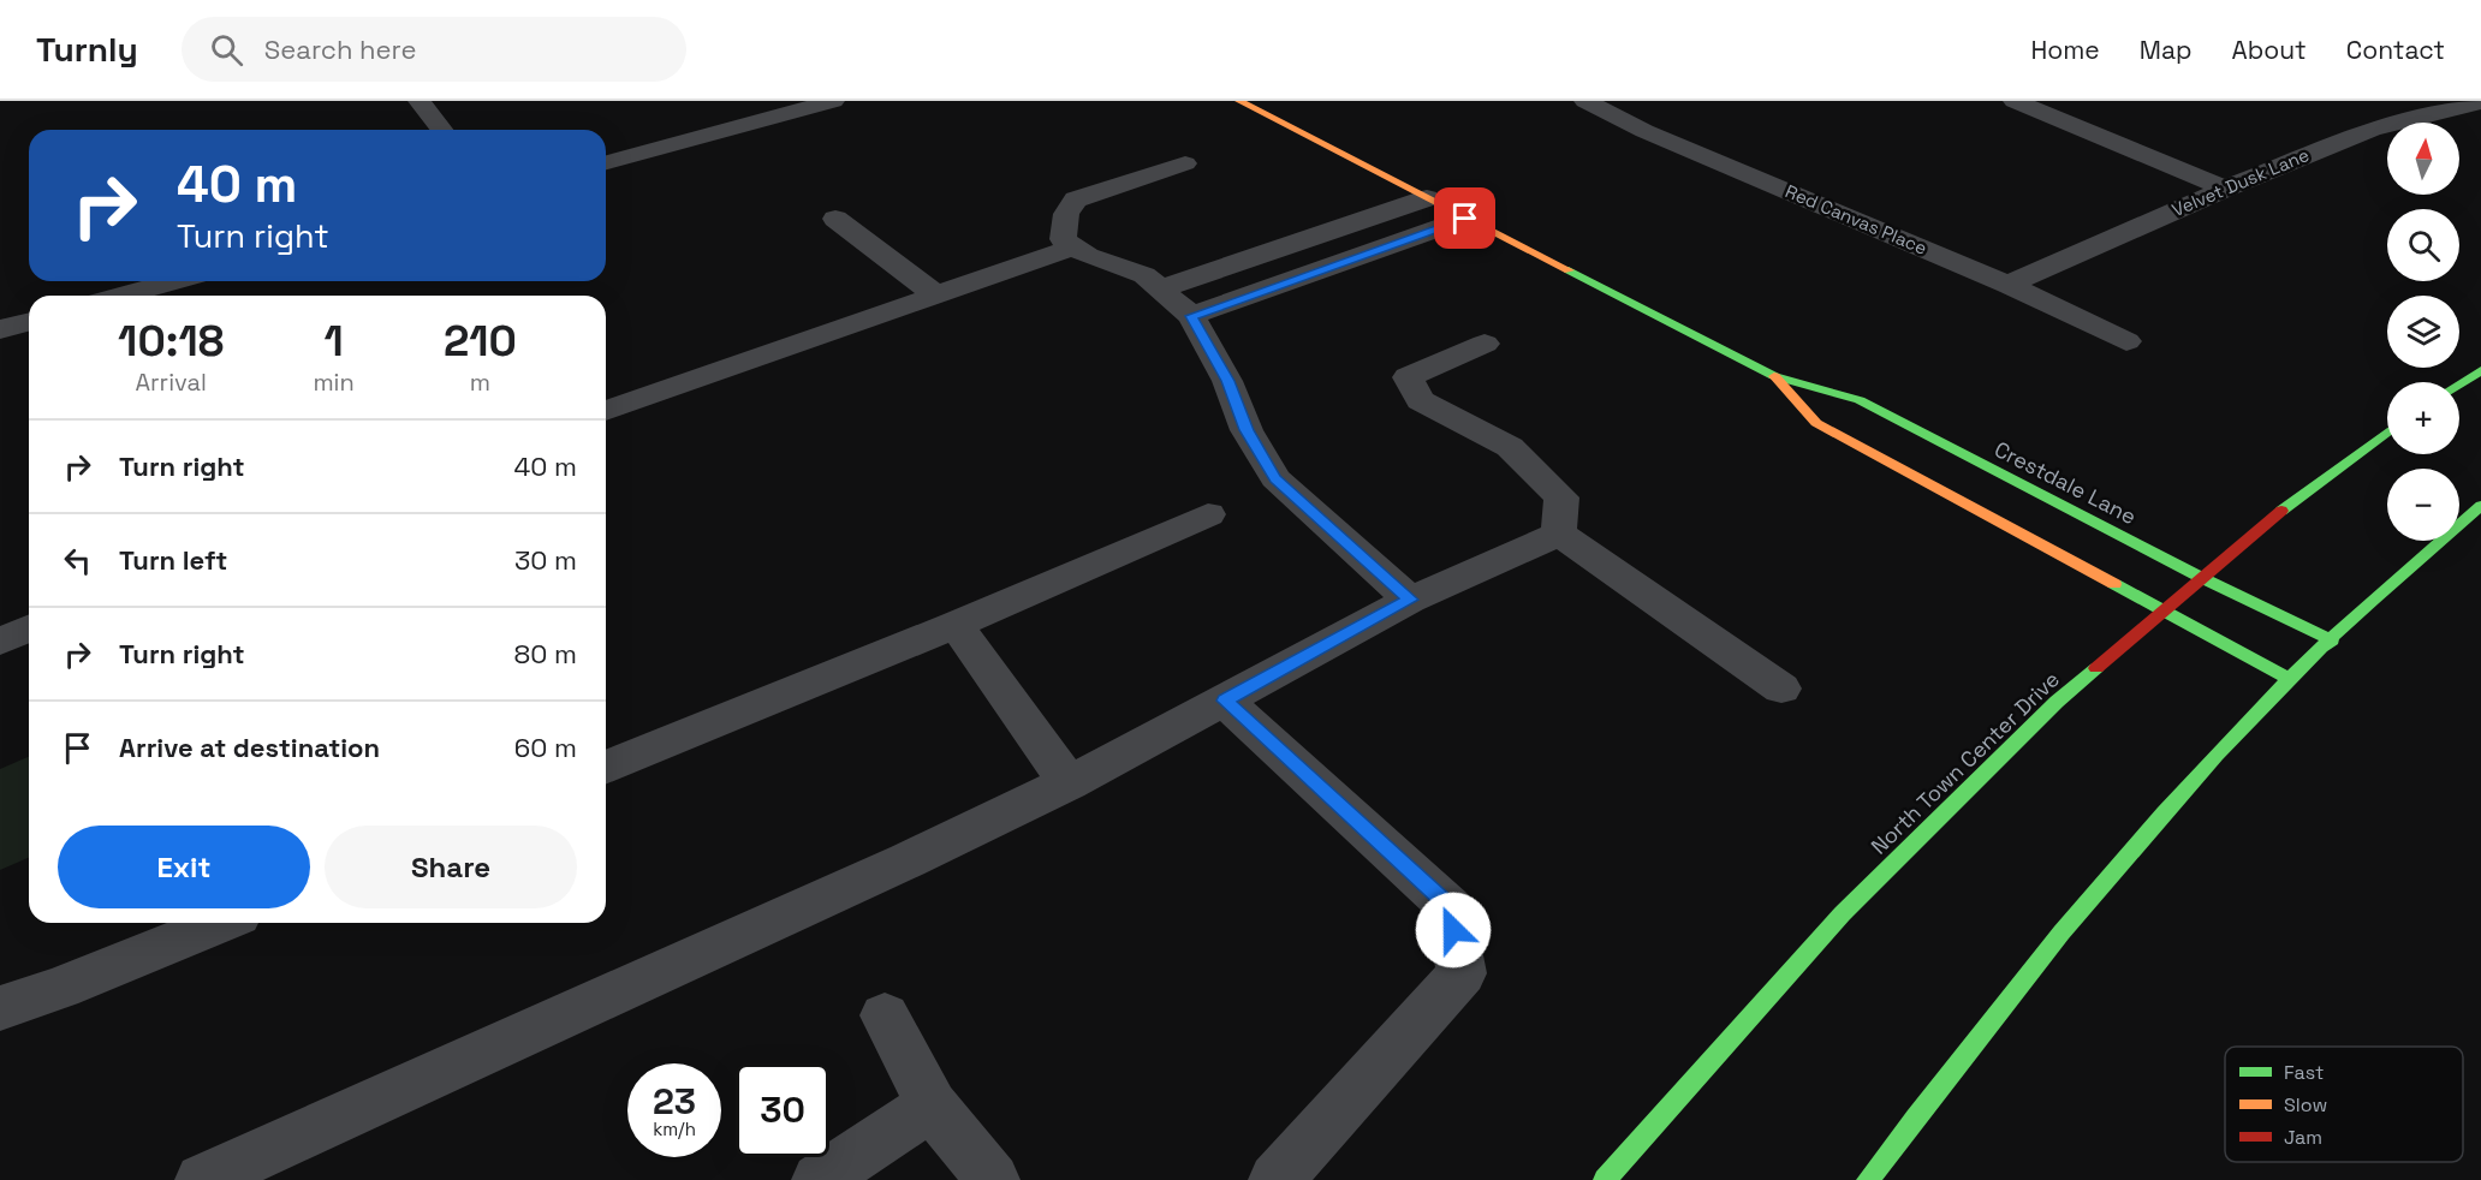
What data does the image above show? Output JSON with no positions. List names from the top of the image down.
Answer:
{
  "streets": {
    "main road": ["Crestdale Lane", "North Town Center Drive"],
    "street": ["Velvet Dusk Lane", "Red Canvas Place"]
  },
  "crossings": [
    ["Velvet Dusk Lane", "Red Canvas Place"],
    ["Crestdale Lane", "North Town Center Drive"]
  ],
  "legend": ["Fast", "Slow", "Jam"],
  "north": "top",
  "page": {
    "header": "Turnly",
    "search": "Search here",
    "nav": [
      "Home",
      "Map",
      "About",
      "Contact"
    ],
    "map_buttons": ["+", "−"],
    "turn": ["40 m", "Turn right"],
    "eta": [
      "10:18",
      "Arrival",
      "1",
      "min",
      "210",
      "m"
    ],
    "list": [
      {
        "name": "Turn right",
        "value": "40 m"
      },
      {
        "name": "Turn left",
        "value": "30 m"
      },
      {
        "name": "Turn right",
        "value": "80 m"
      },
      {
        "name": "Arrive at destination",
        "value": "60 m"
      }
    ],
    "buttons": ["Exit", "Share"],
    "speed": "23 km/h",
    "limit": "30"
  }
}
